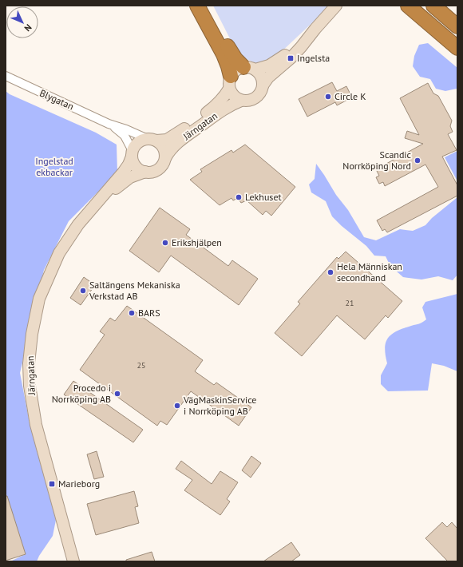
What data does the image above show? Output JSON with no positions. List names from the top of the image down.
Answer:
{
  "streets": {
    "street": ["Blygatan", "Järngatan"]
  },
  "crossings": [
    ["Blygatan", "Järngatan"]
  ],
  "parks": ["Ingelstad ekbackar"],
  "places": {
    "transit": ["Ingelsta", "Marieborg"],
    "other": [
      "Circle K",
      "Scandic Norrköping Nord",
      "Lekhuset",
      "Erikshjälpen",
      "Hela Människan secondhand",
      "Saltängens Mekaniska Verkstad AB",
      "BARS",
      "Procedo i Norrköping AB",
      "VägMaskinService i Norrköping AB"
    ]
  },
  "house_numbers": ["21", "25"],
  "north": "bottom right"
}
